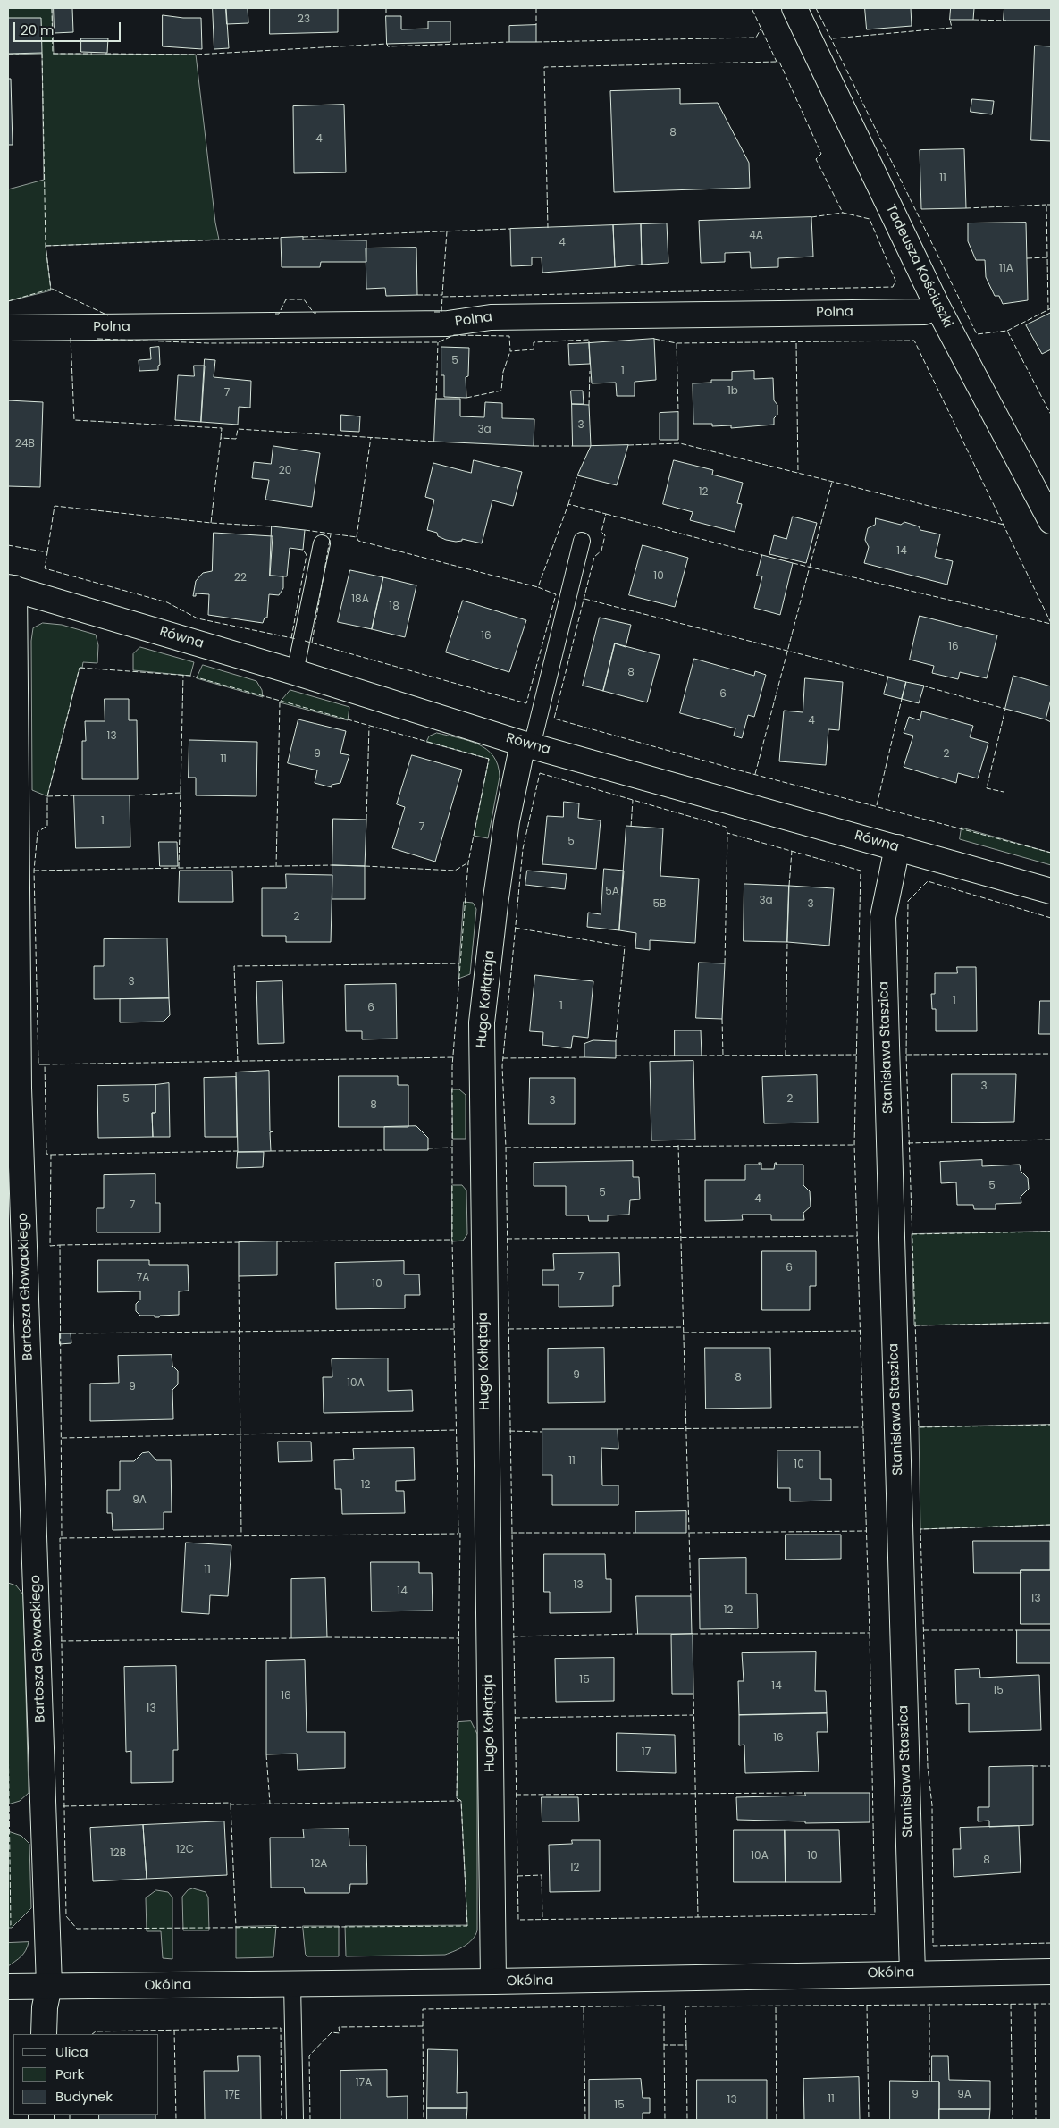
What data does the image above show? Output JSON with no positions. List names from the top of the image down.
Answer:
{
  "streets": {
    "street": [
      "Tadeusza Kościuszki",
      "Polna",
      "Równa",
      "Hugo Kołłątaja",
      "Stanisława Staszica",
      "Bartosza Głowackiego",
      "Okólna"
    ]
  },
  "crossings": [
    ["Tadeusza Kościuszki", "Polna"],
    ["Równa", "Hugo Kołłątaja"],
    ["Równa", "Stanisława Staszica"],
    ["Równa", "Bartosza Głowackiego"],
    ["Hugo Kołłątaja", "Okólna"],
    ["Stanisława Staszica", "Okólna"],
    ["Bartosza Głowackiego", "Okólna"]
  ],
  "house_numbers": [
    "23",
    "8",
    "4",
    "11",
    "4A",
    "4",
    "11A",
    "5",
    "1",
    "1b",
    "7",
    "3",
    "3a",
    "24B",
    "20",
    "12",
    "14",
    "10",
    "22",
    "18A",
    "18",
    "16",
    "16",
    "8",
    "6",
    "4",
    "13",
    "9",
    "2",
    "11",
    "1",
    "7",
    "5",
    "5A",
    "3a",
    "5B",
    "3",
    "2",
    "3",
    "1",
    "1",
    "6",
    "3",
    "5",
    "2",
    "3",
    "8",
    "5",
    "5",
    "4",
    "7",
    "6",
    "7",
    "7A",
    "10",
    "9",
    "8",
    "10A",
    "9",
    "11",
    "10",
    "12",
    "9A",
    "11",
    "13",
    "14",
    "13",
    "12",
    "15",
    "14",
    "15",
    "16",
    "13",
    "16",
    "17",
    "12C",
    "12B",
    "10A",
    "10",
    "8",
    "12A",
    "12",
    "17A",
    "9",
    "9A",
    "17E",
    "11",
    "13",
    "15"
  ],
  "legend": ["Ulica", "Park", "Budynek"],
  "scale_bar": "20 m"
}
